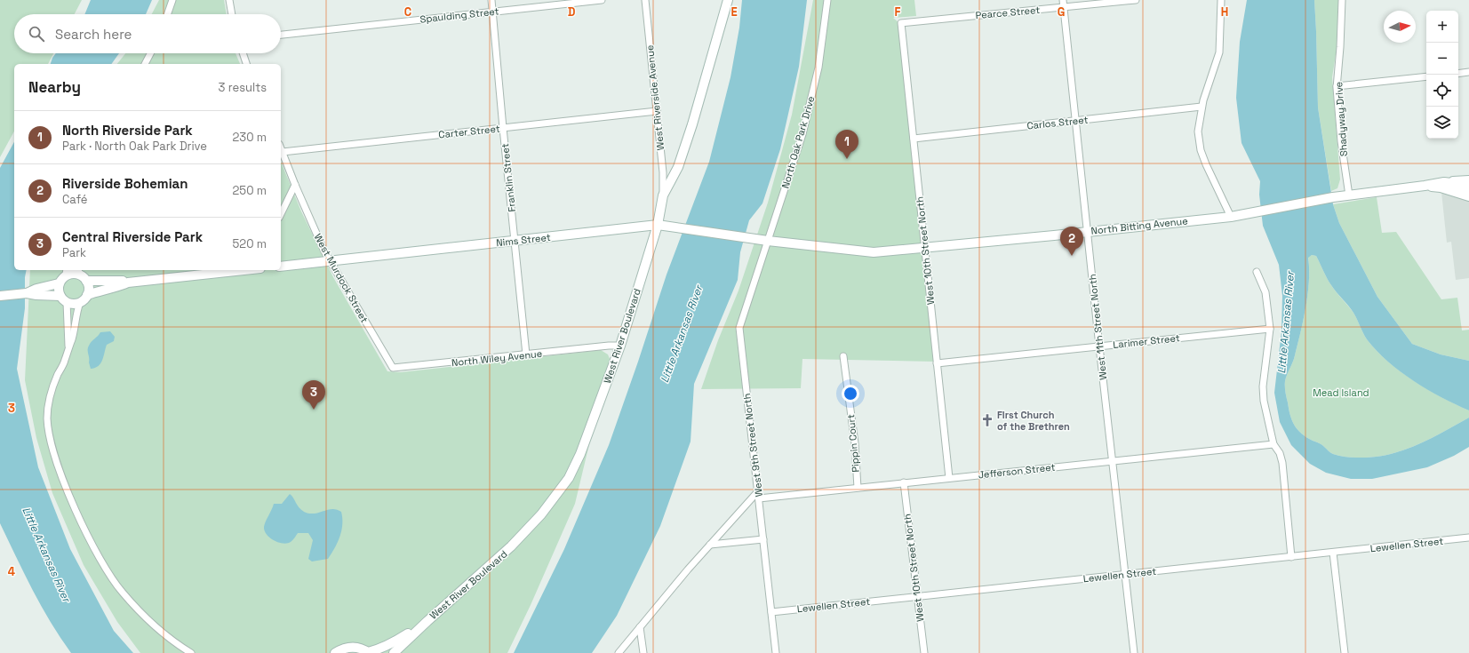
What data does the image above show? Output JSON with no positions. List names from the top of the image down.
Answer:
{
  "streets": {
    "street": [
      "Pearce Street",
      "Spaulding Street",
      "West Riverside Avenue",
      "Shadyway Drive",
      "Carlos Street",
      "Carter Street",
      "North Oak Park Drive",
      "Franklin Street",
      "North Bitting Avenue",
      "Nims Street",
      "West 10th Street North",
      "West Murdock Street",
      "West 11th Street North",
      "West River Boulevard",
      "Larimer Street",
      "North Wiley Avenue",
      "Pippin Court",
      "West 9th Street North",
      "Jefferson Street",
      "Lewellen Street"
    ]
  },
  "crossings": [
    ["Pearce Street", "West 10th Street North"],
    ["Pearce Street", "West 11th Street North"],
    ["Spaulding Street", "Franklin Street"],
    ["West Riverside Avenue", "Carter Street"],
    ["West Riverside Avenue", "West River Boulevard"],
    ["Shadyway Drive", "North Bitting Avenue"],
    ["Carlos Street", "West 10th Street North"],
    ["Carlos Street", "West 11th Street North"],
    ["Carter Street", "Franklin Street"],
    ["Carter Street", "West Murdock Street"],
    ["North Oak Park Drive", "North Bitting Avenue"],
    ["North Oak Park Drive", "Nims Street"],
    ["North Oak Park Drive", "West 9th Street North"],
    ["Franklin Street", "Nims Street"],
    ["Franklin Street", "North Wiley Avenue"],
    ["North Bitting Avenue", "Nims Street"],
    ["North Bitting Avenue", "West 10th Street North"],
    ["North Bitting Avenue", "West 11th Street North"],
    ["North Bitting Avenue", "West 9th Street North"],
    ["Nims Street", "West Murdock Street"],
    ["Nims Street", "West River Boulevard"],
    ["Nims Street", "West 9th Street North"],
    ["West 10th Street North", "Larimer Street"],
    ["West 10th Street North", "Jefferson Street"],
    ["West 10th Street North", "Lewellen Street"],
    ["West Murdock Street", "North Wiley Avenue"],
    ["West 11th Street North", "Larimer Street"],
    ["West 11th Street North", "Jefferson Street"],
    ["West 11th Street North", "Lewellen Street"],
    ["West River Boulevard", "North Wiley Avenue"],
    ["Pippin Court", "Jefferson Street"],
    ["West 9th Street North", "Jefferson Street"],
    ["West 9th Street North", "Lewellen Street"]
  ],
  "water": ["Little Arkansas River"],
  "parks": ["Mead Island"],
  "places": {
    "church": ["First Church of the Brethren"]
  },
  "north": "right",
  "page": {
    "map_buttons": ["+", "−"],
    "search": "Search here",
    "heading": ["Nearby", "3 results"],
    "list": [
      {
        "mark": "1",
        "name": "North Riverside Park",
        "note": "Park · North Oak Park Drive",
        "value": "230 m"
      },
      {
        "mark": "2",
        "name": "Riverside Bohemian",
        "note": "Café",
        "value": "250 m"
      },
      {
        "mark": "3",
        "name": "Central Riverside Park",
        "note": "Park",
        "value": "520 m"
      }
    ],
    "pins": ["1", "2", "3"]
  },
  "grid": {
    "columns": [
      "C",
      "D",
      "E",
      "F",
      "G",
      "H"
    ],
    "rows": ["3", "4"]
  }
}
